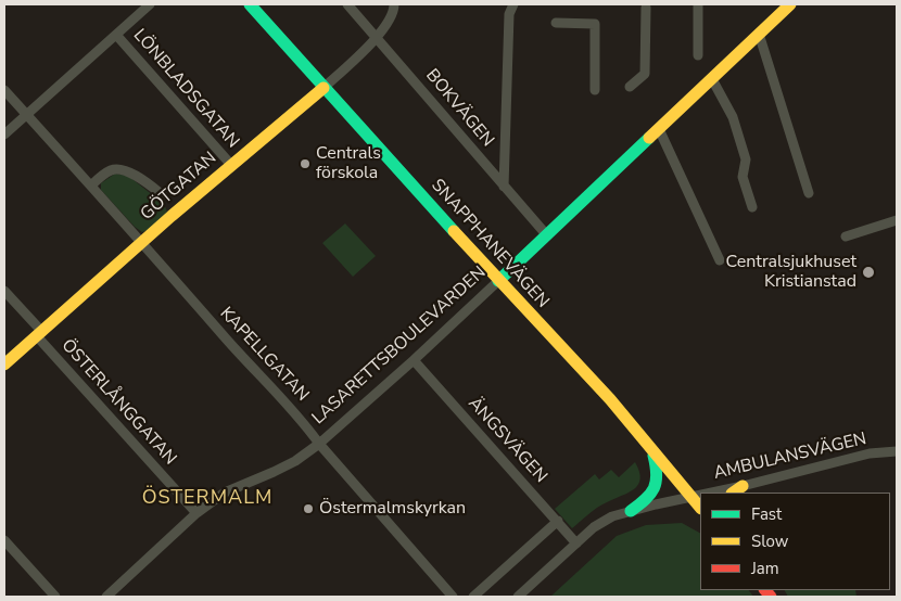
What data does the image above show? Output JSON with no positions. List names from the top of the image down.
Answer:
{
  "streets": {
    "street": [
      "LÖNBLADSGATAN",
      "BOKVÄGEN",
      "GÖTGATAN",
      "SNAPPHANEVÄGEN",
      "LASARETTSBOULEVARDEN",
      "KAPELLGATAN",
      "ÖSTERLÅNGGATAN",
      "ÄNGSVÄGEN",
      "AMBULANSVÄGEN"
    ]
  },
  "crossings": [
    ["LÖNBLADSGATAN", "GÖTGATAN"],
    ["BOKVÄGEN", "GÖTGATAN"],
    ["BOKVÄGEN", "LASARETTSBOULEVARDEN"],
    ["GÖTGATAN", "SNAPPHANEVÄGEN"],
    ["GÖTGATAN", "KAPELLGATAN"],
    ["GÖTGATAN", "ÖSTERLÅNGGATAN"],
    ["SNAPPHANEVÄGEN", "LASARETTSBOULEVARDEN"],
    ["SNAPPHANEVÄGEN", "AMBULANSVÄGEN"],
    ["LASARETTSBOULEVARDEN", "KAPELLGATAN"],
    ["LASARETTSBOULEVARDEN", "ÖSTERLÅNGGATAN"],
    ["LASARETTSBOULEVARDEN", "ÄNGSVÄGEN"],
    ["ÄNGSVÄGEN", "AMBULANSVÄGEN"]
  ],
  "districts": ["ÖSTERMALM"],
  "places": ["Centrals förskola", "Centralsjukhuset Kristianstad", "Östermalmskyrkan"],
  "legend": ["Fast", "Slow", "Jam"]
}
